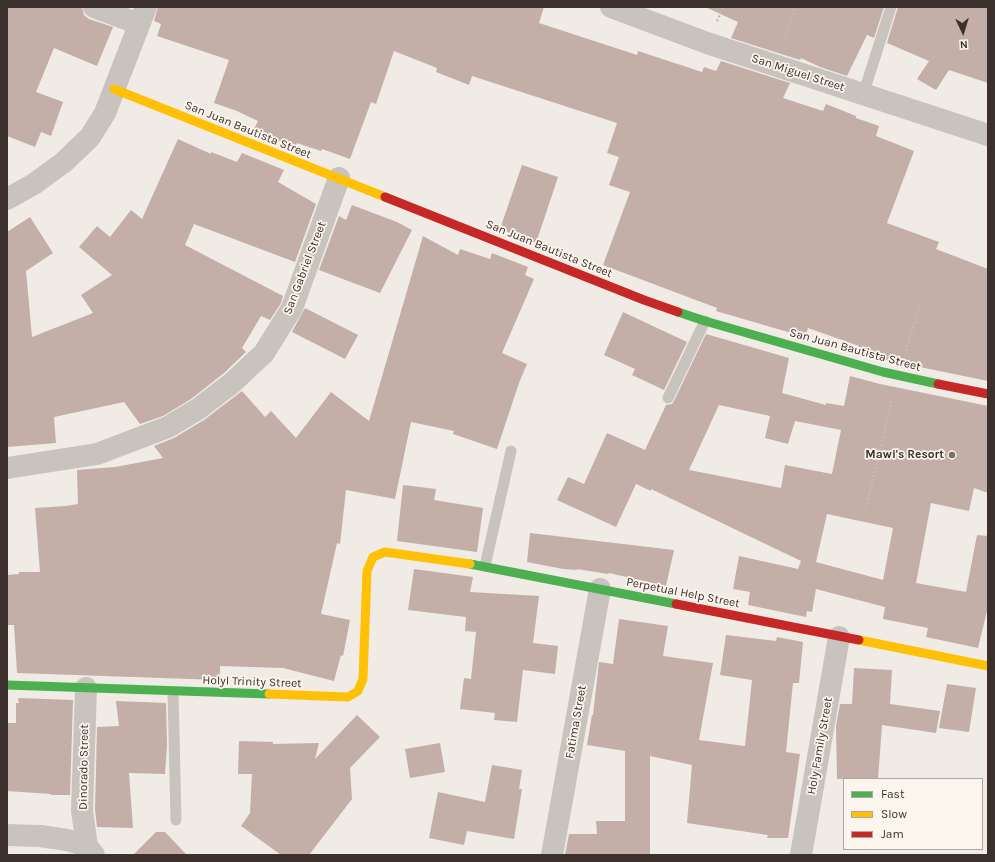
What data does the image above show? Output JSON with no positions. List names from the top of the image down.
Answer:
{
  "streets": {
    "street": [
      "San Miguel Street",
      "San Juan Bautista Street",
      "San Gabriel Street",
      "Perpetual Help Street",
      "Holyl Trinity Street",
      "Fatima Street",
      "Holy Family Street",
      "Dinorado Street"
    ]
  },
  "crossings": [
    ["San Juan Bautista Street", "San Gabriel Street"],
    ["Perpetual Help Street", "Holyl Trinity Street"],
    ["Perpetual Help Street", "Fatima Street"],
    ["Perpetual Help Street", "Holy Family Street"],
    ["Holyl Trinity Street", "Dinorado Street"]
  ],
  "places": ["Mawi's Resort"],
  "legend": ["Fast", "Slow", "Jam"],
  "north": "bottom"
}
